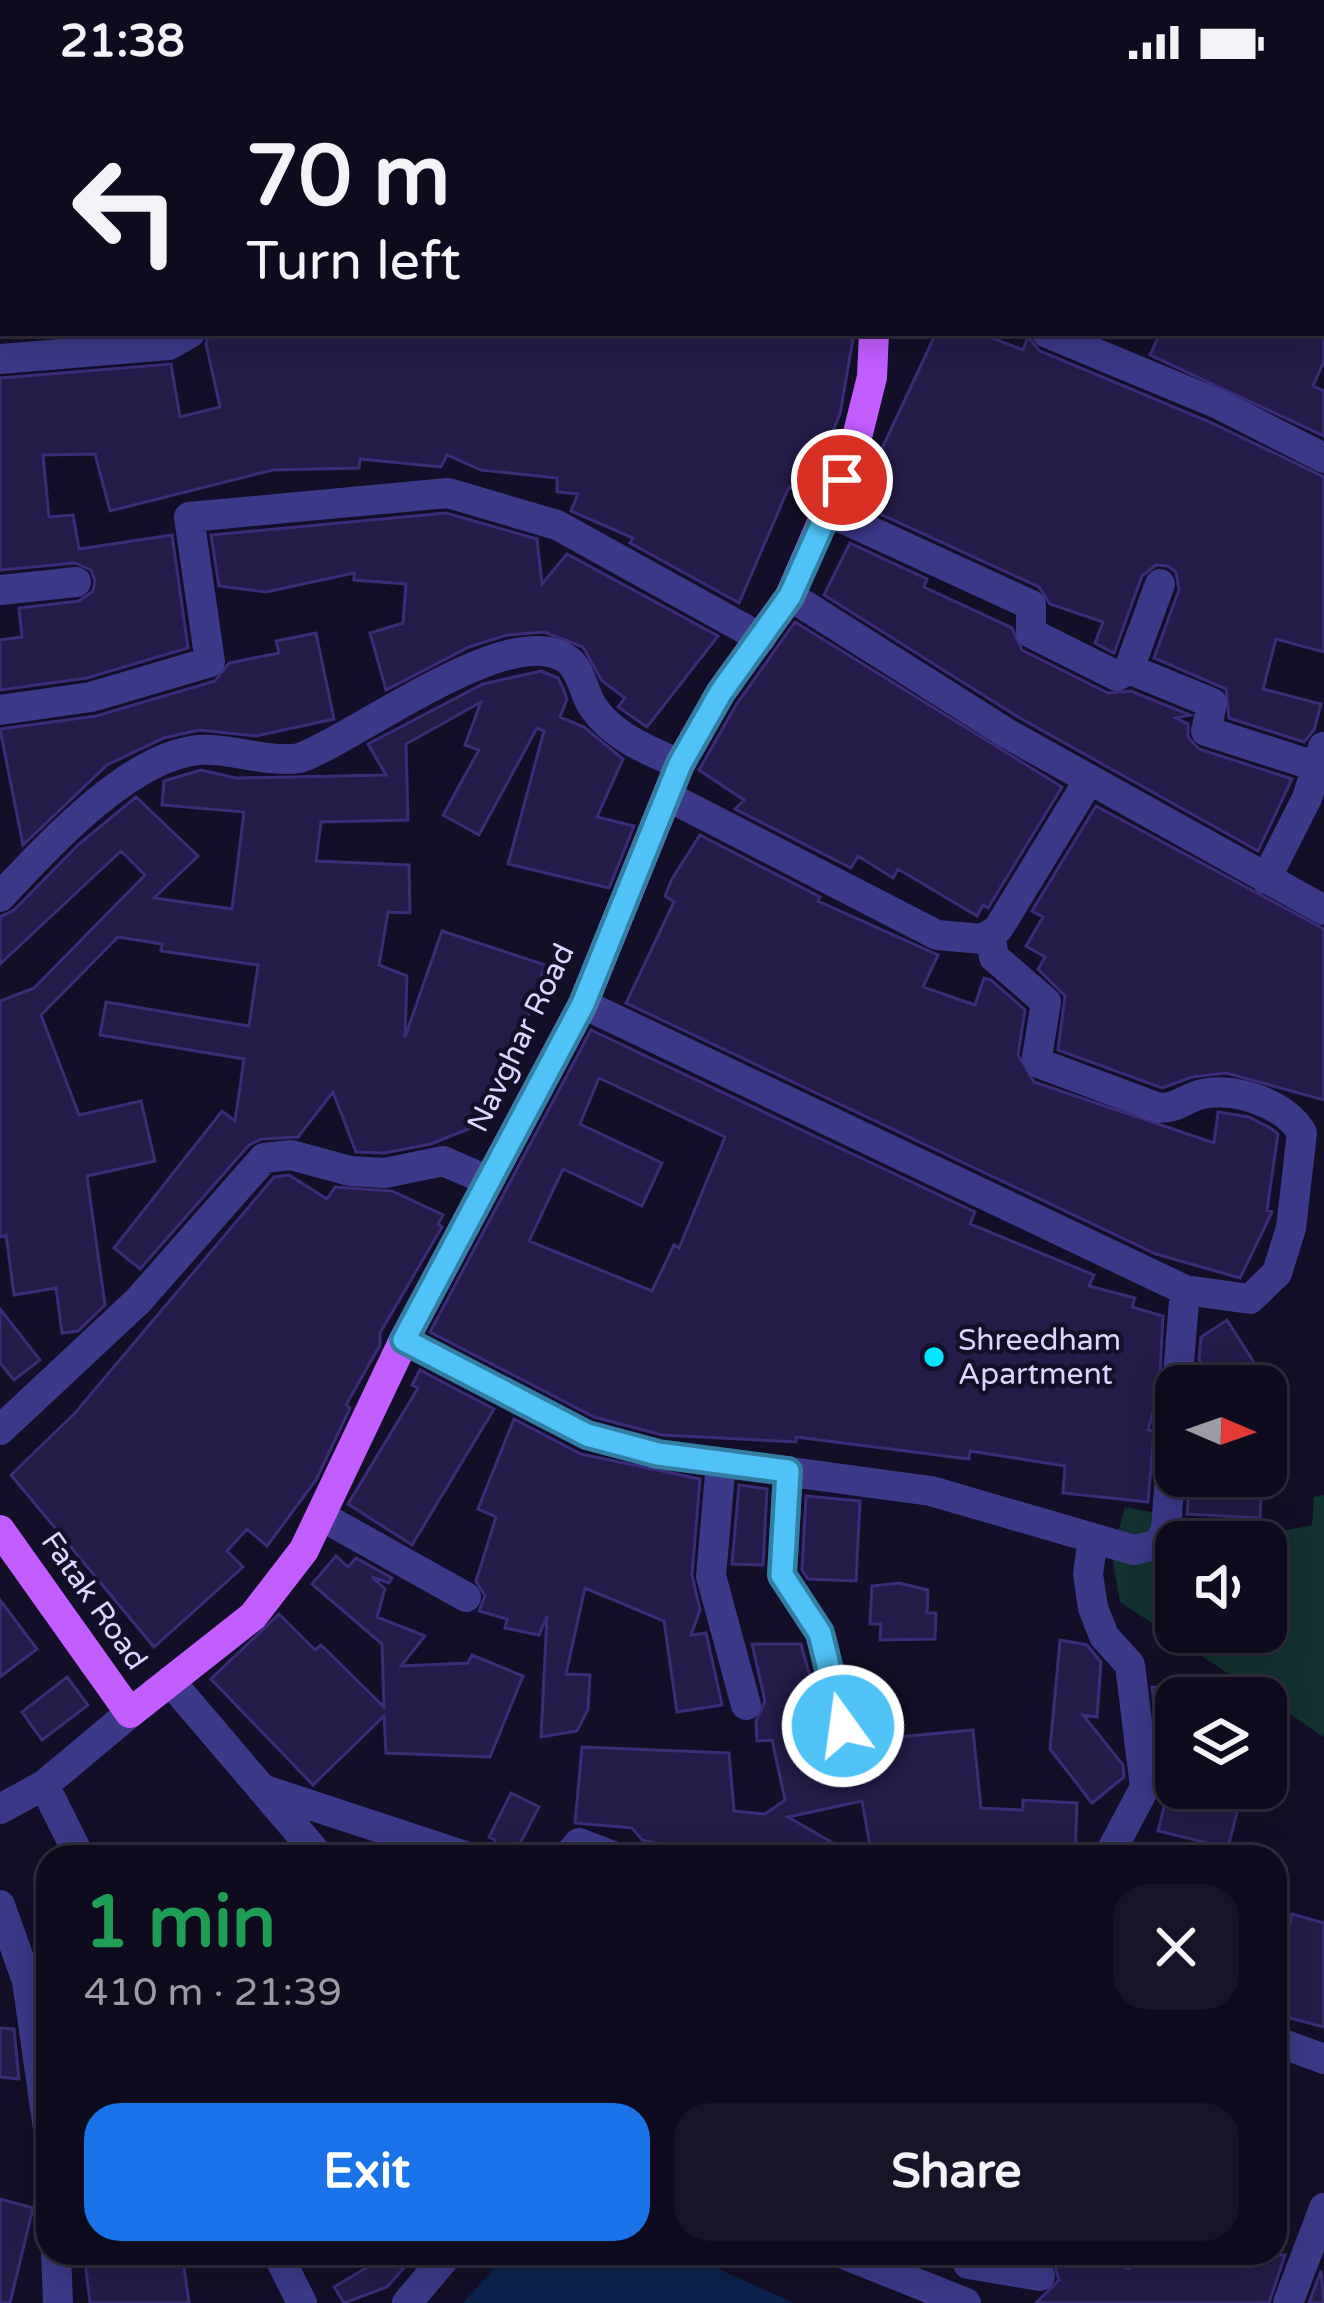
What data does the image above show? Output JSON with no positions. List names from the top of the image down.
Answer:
{
  "streets": {
    "main road": ["Navghar Road", "Fatak Road"]
  },
  "crossings": [
    ["Navghar Road", "Fatak Road"]
  ],
  "places": ["Shreedham Apartment"],
  "north": "right",
  "page": {
    "status": "21:38",
    "turn": ["70 m", "Turn left"],
    "heading": ["1 min", "410 m · 21:39"],
    "buttons": ["Exit", "Share"]
  }
}
